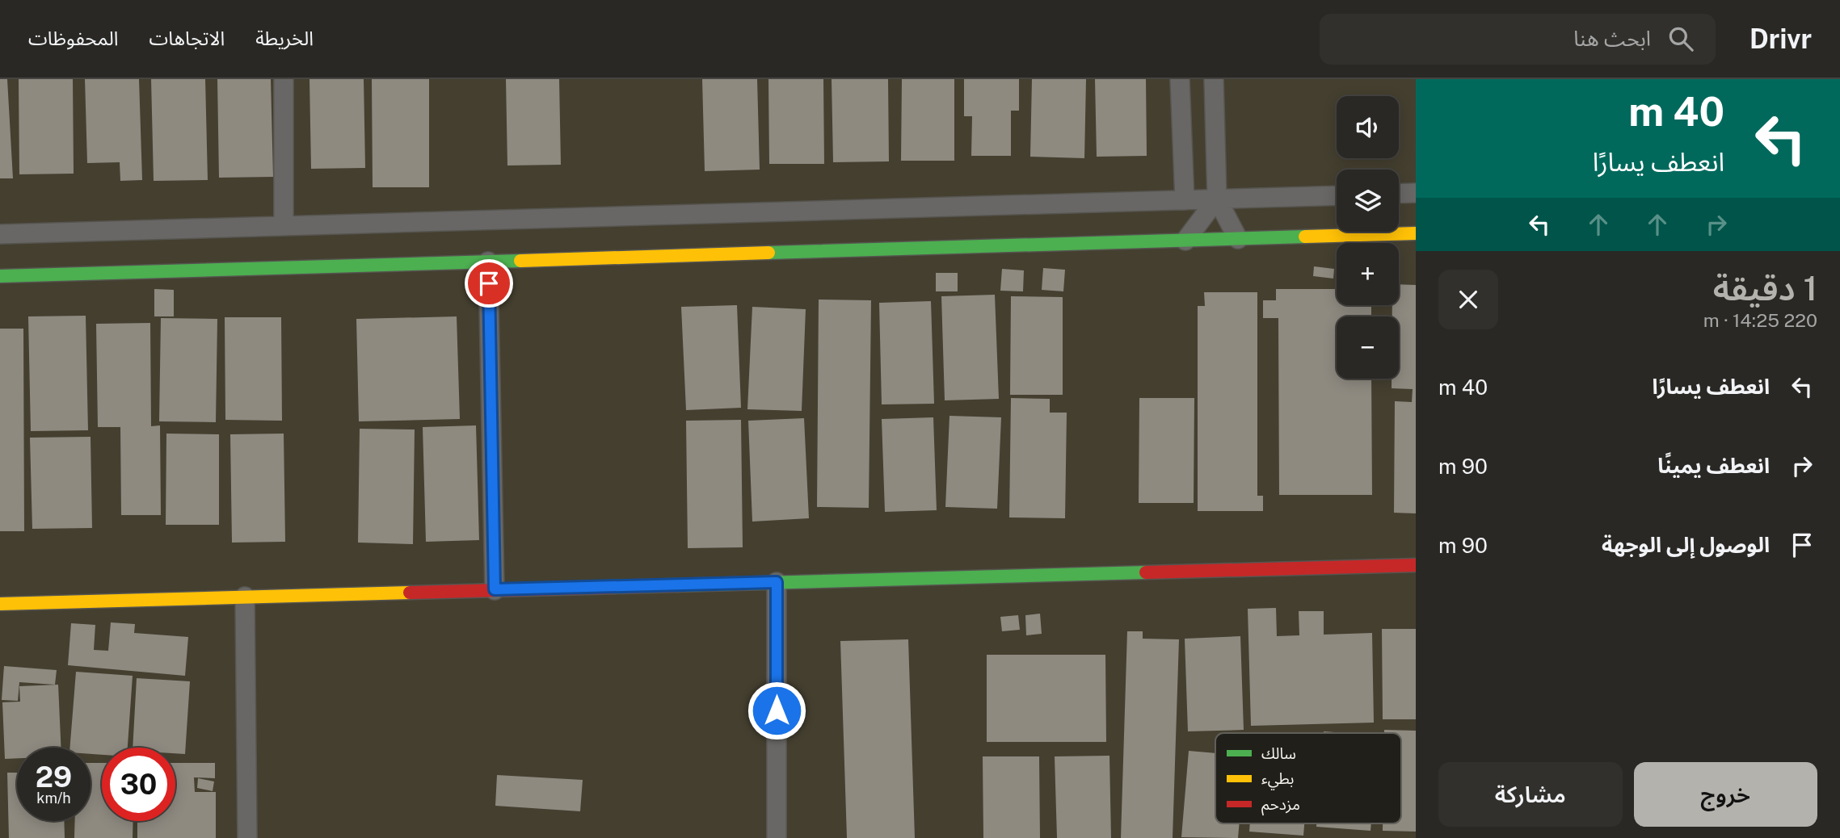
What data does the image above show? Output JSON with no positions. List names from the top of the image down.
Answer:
{
  "legend": ["سالك", "بطيء", "مزدحم"],
  "page": {
    "header": "Drivr",
    "search": "ابحث هنا",
    "nav": ["الخريطة", "الاتجاهات", "المحفوظات"],
    "turn": ["40 m", "انعطف يسارًا"],
    "map_buttons": ["+", "−"],
    "heading": ["1 دقيقة", "220 m · 14:25"],
    "list": [
      {
        "name": "انعطف يسارًا",
        "value": "40 m"
      },
      {
        "name": "انعطف يمينًا",
        "value": "90 m"
      },
      {
        "name": "الوصول إلى الوجهة",
        "value": "90 m"
      }
    ],
    "speed": "29 km/h",
    "limit": "30",
    "buttons": ["خروج", "مشاركة"]
  }
}
